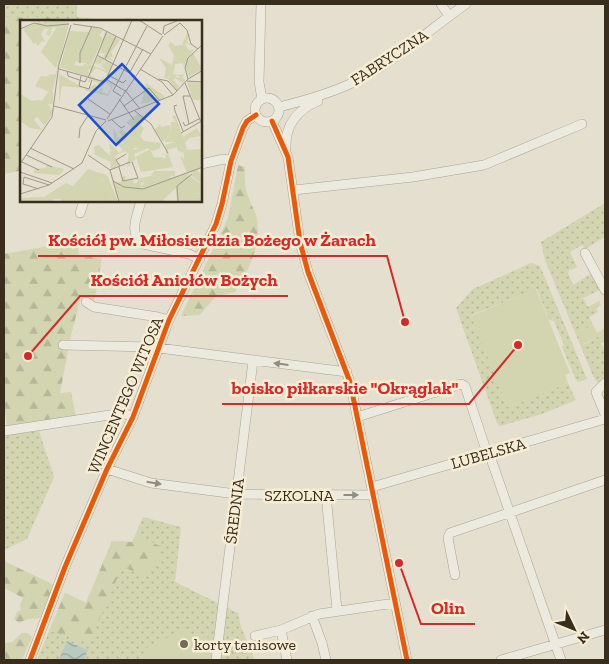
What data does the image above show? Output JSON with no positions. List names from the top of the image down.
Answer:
{
  "streets": {
    "street": [
      "FABRYCZNA",
      "WINCENTEGO WITOSA",
      "LUBELSKA",
      "SZKOLNA",
      "ŚREDNIA"
    ]
  },
  "crossings": [
    ["FABRYCZNA", "WINCENTEGO WITOSA"],
    ["WINCENTEGO WITOSA", "SZKOLNA"],
    ["LUBELSKA", "SZKOLNA"],
    ["SZKOLNA", "ŚREDNIA"]
  ],
  "one_way": ["SZKOLNA"],
  "places": [
    "Kościół pw. Miłosierdzia Bożego w Żarach",
    "boisko piłkarskie \"Okrąglak\"",
    "Kościół Aniołów Bożych",
    "Olin",
    "korty tenisowe"
  ],
  "north": "bottom right"
}
